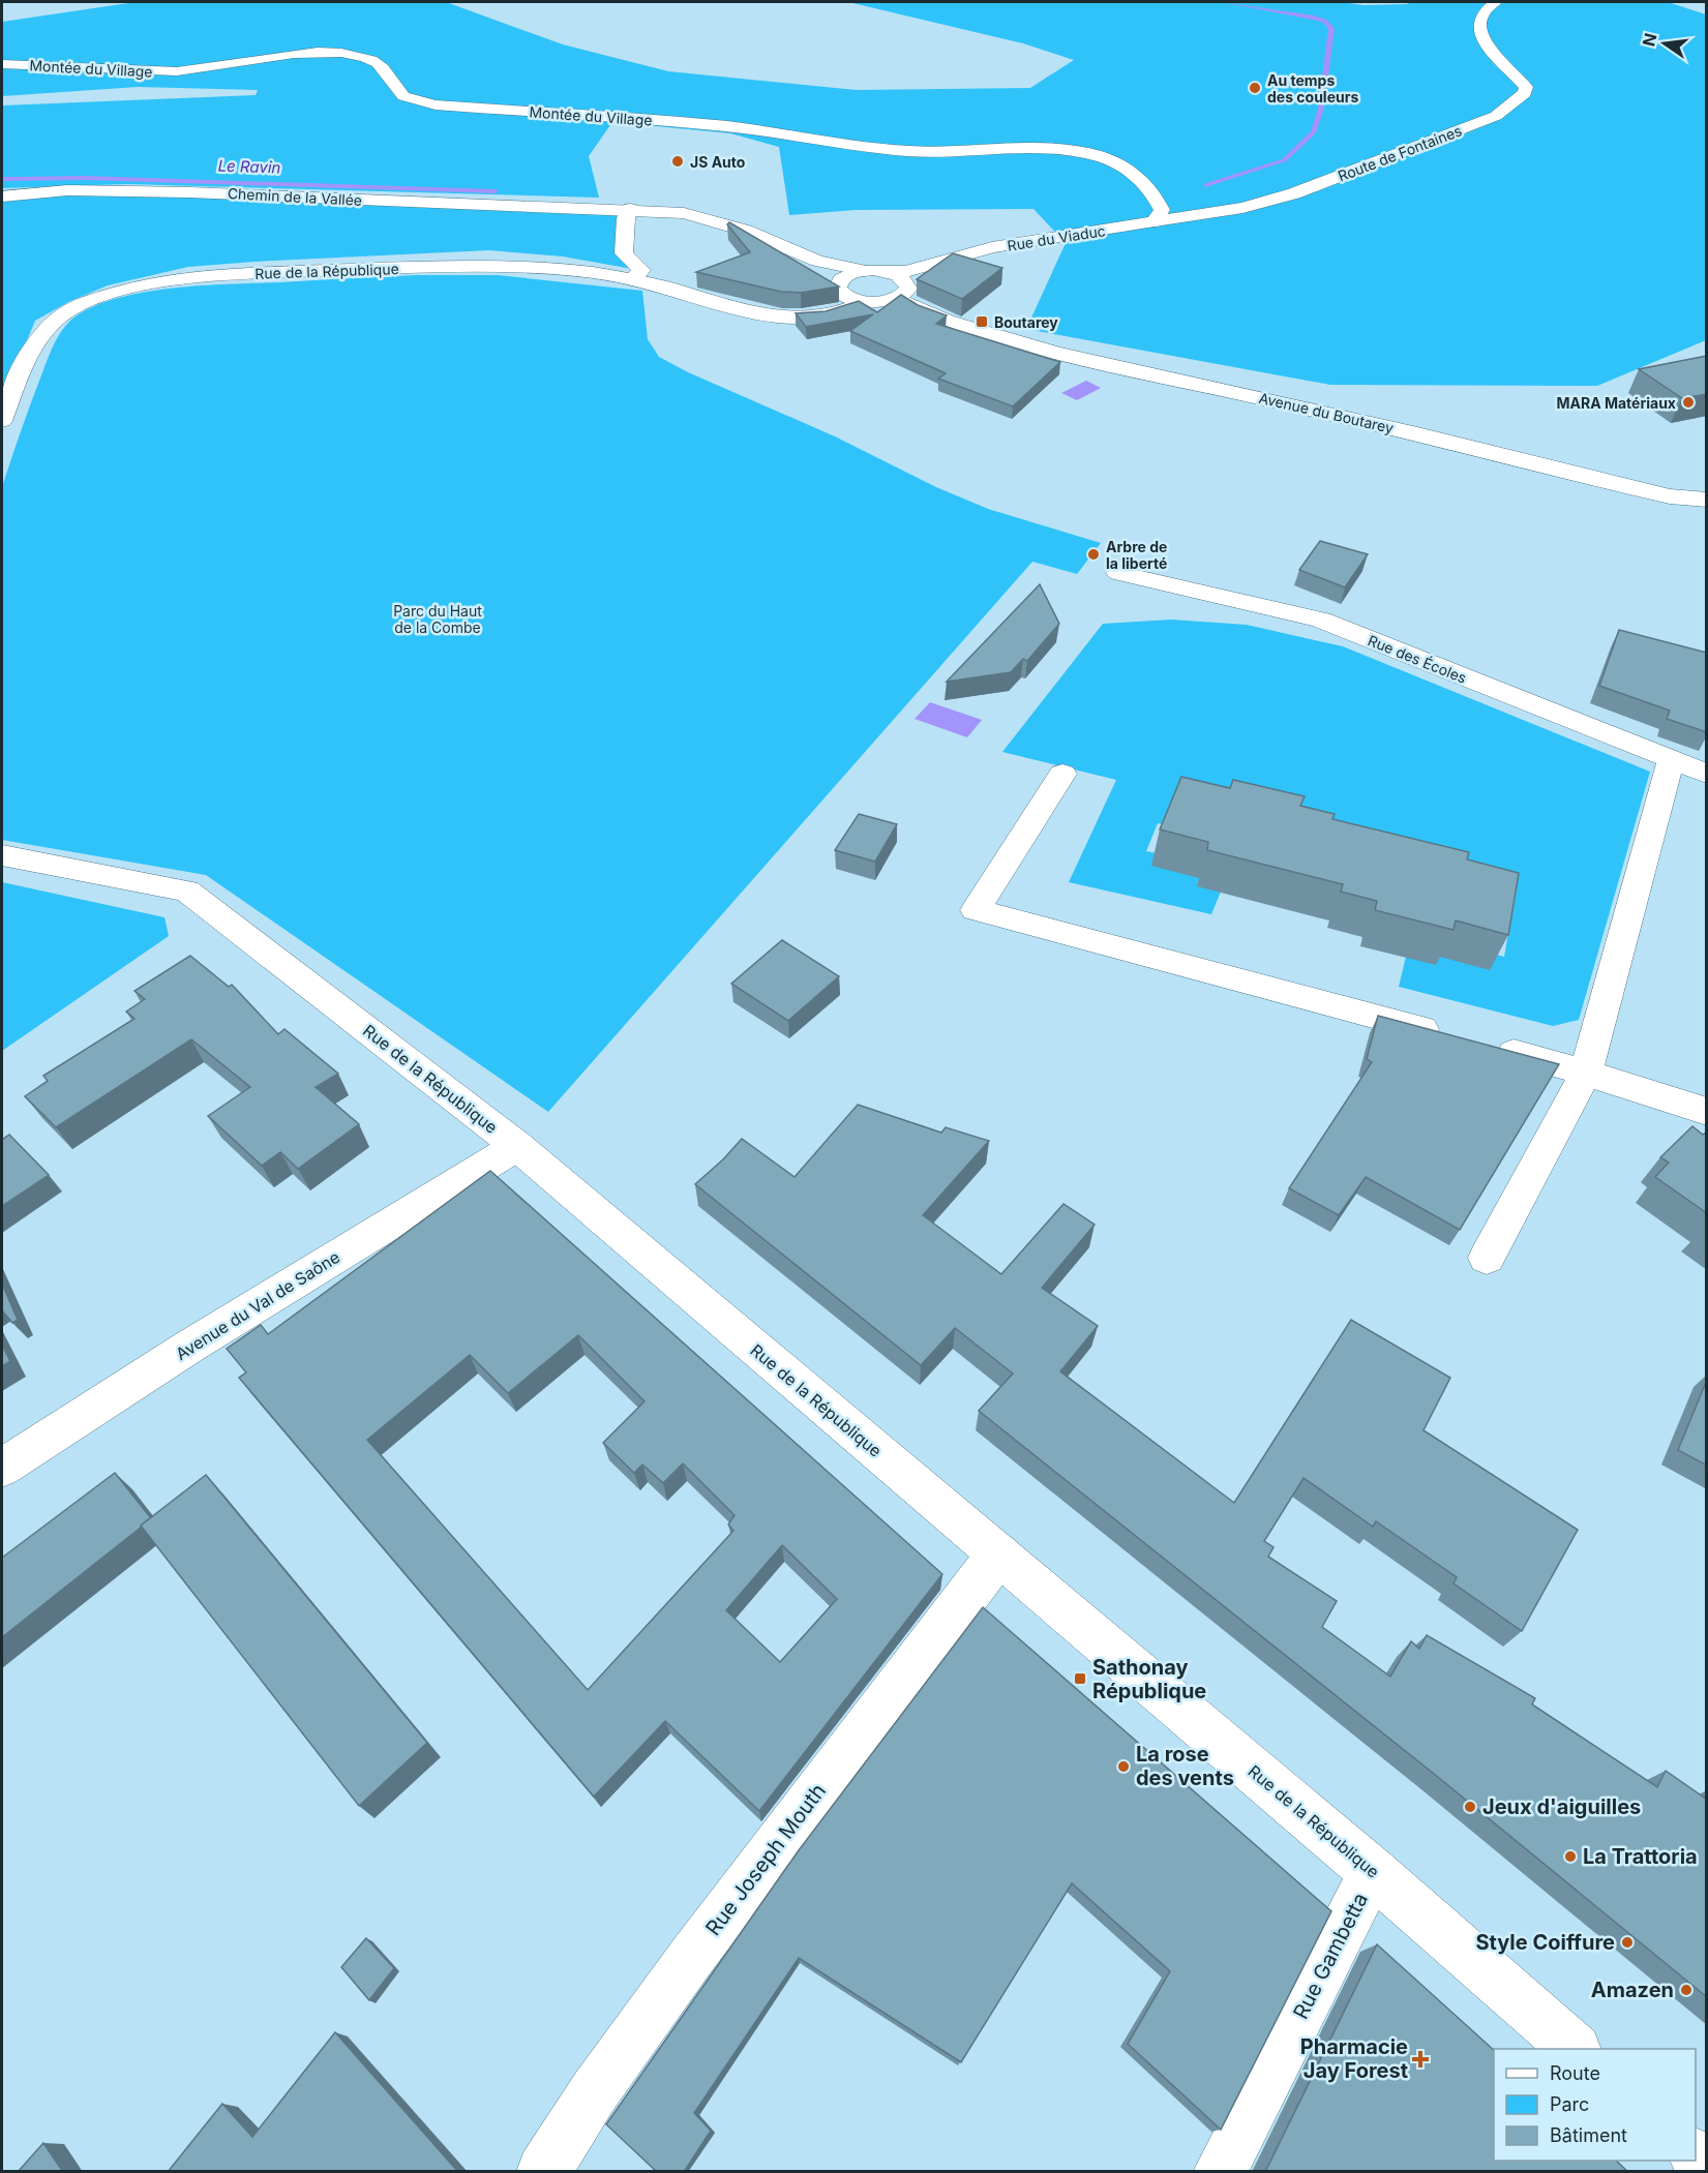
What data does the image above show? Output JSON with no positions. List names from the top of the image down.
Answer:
{
  "streets": {
    "street": [
      "Montée du Village",
      "Route de Fontaines",
      "Chemin de la Vallée",
      "Rue du Viaduc",
      "Rue de la République",
      "Avenue du Boutarey",
      "Rue des Écoles",
      "Avenue du Val de Saône",
      "Rue Joseph Mouth",
      "Rue Gambetta"
    ]
  },
  "crossings": [
    ["Montée du Village", "Route de Fontaines"],
    ["Montée du Village", "Rue du Viaduc"],
    ["Route de Fontaines", "Rue du Viaduc"],
    ["Rue du Viaduc", "Rue de la République"],
    ["Rue du Viaduc", "Avenue du Boutarey"],
    ["Rue de la République", "Avenue du Boutarey"],
    ["Rue de la République", "Avenue du Val de Saône"],
    ["Rue de la République", "Rue Joseph Mouth"],
    ["Rue de la République", "Rue Gambetta"]
  ],
  "water": ["Le Ravin"],
  "parks": ["Parc du Haut de la Combe"],
  "places": {
    "other": [
      "Au temps des couleurs",
      "JS Auto",
      "MARA Matériaux",
      "Arbre de la liberté",
      "La rose des vents",
      "Jeux d'aiguilles",
      "La Trattoria",
      "Style Coiffure",
      "Amazen"
    ],
    "transit": ["Boutarey", "Sathonay République"],
    "health": ["Pharmacie Jay Forest"]
  },
  "legend": ["Route", "Parc", "Bâtiment"],
  "north": "left"
}
